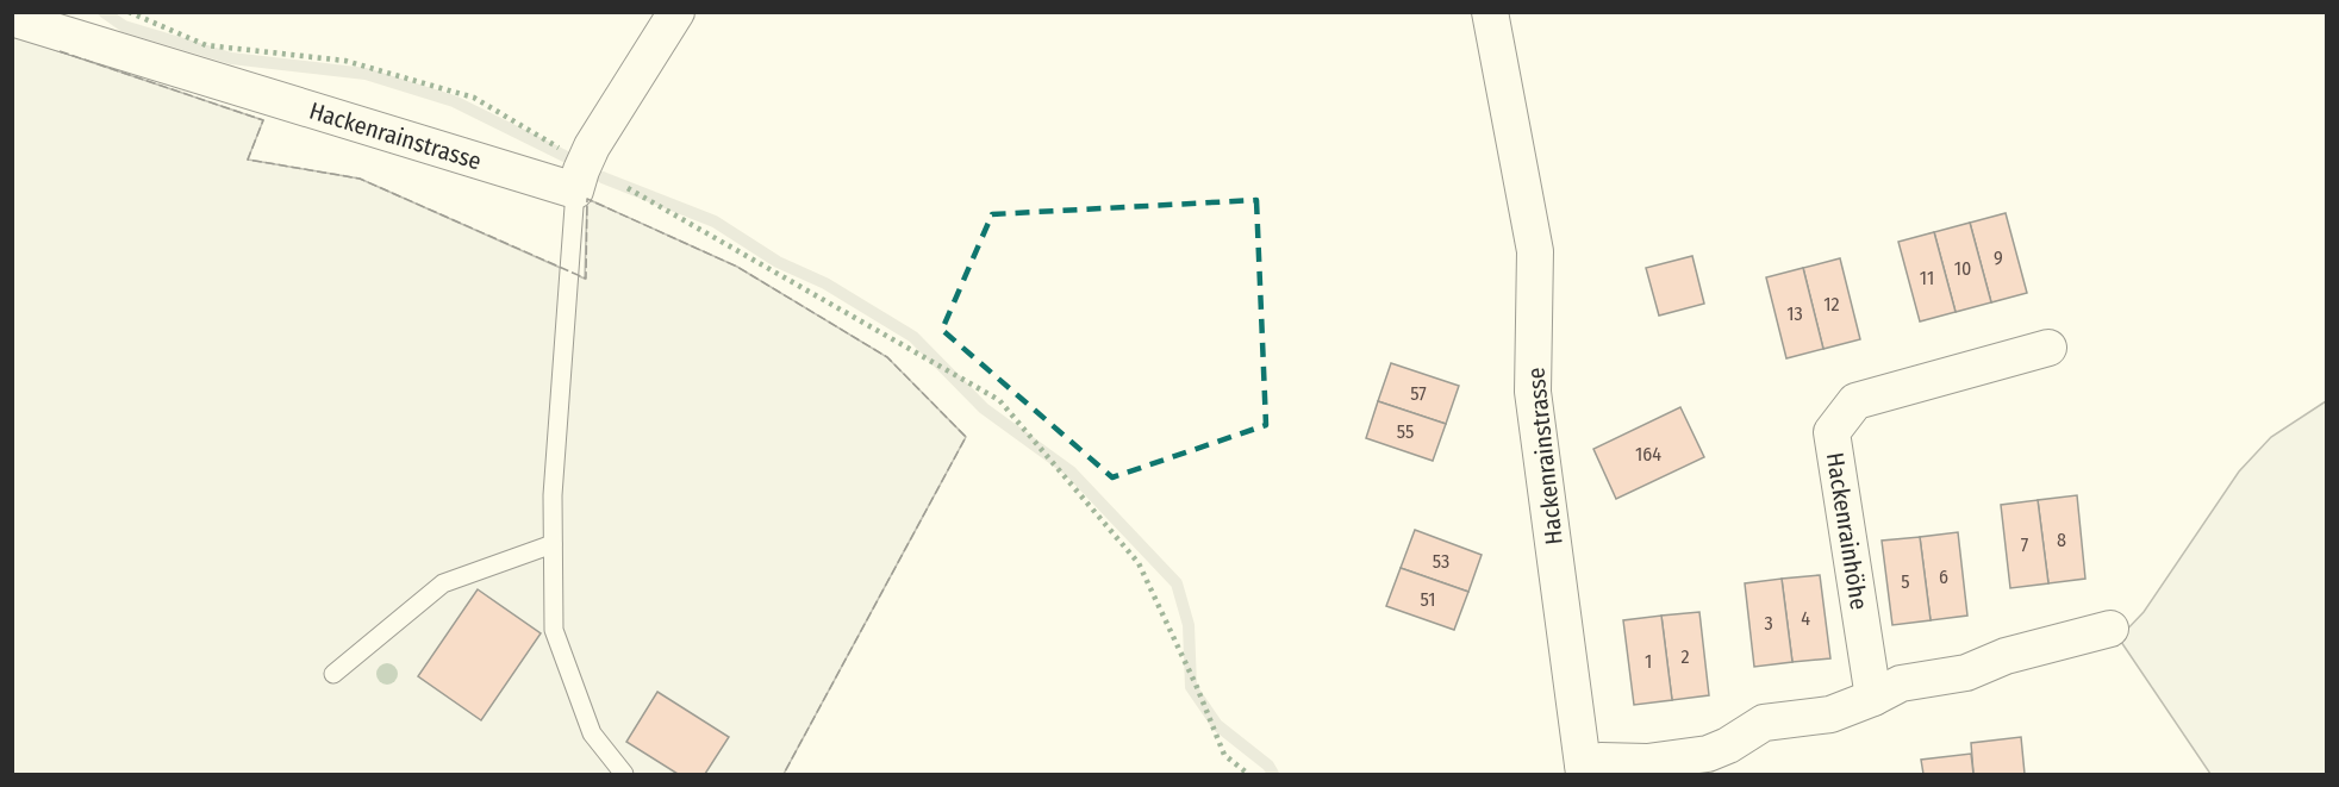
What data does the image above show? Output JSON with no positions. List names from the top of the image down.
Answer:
{
  "streets": {
    "street": ["Hackenrainstrasse", "Hackenrainhöhe"]
  },
  "house_numbers": [
    "9",
    "10",
    "11",
    "12",
    "13",
    "57",
    "55",
    "164",
    "8",
    "7",
    "53",
    "6",
    "5",
    "51",
    "4",
    "3",
    "2",
    "1"
  ]
}
